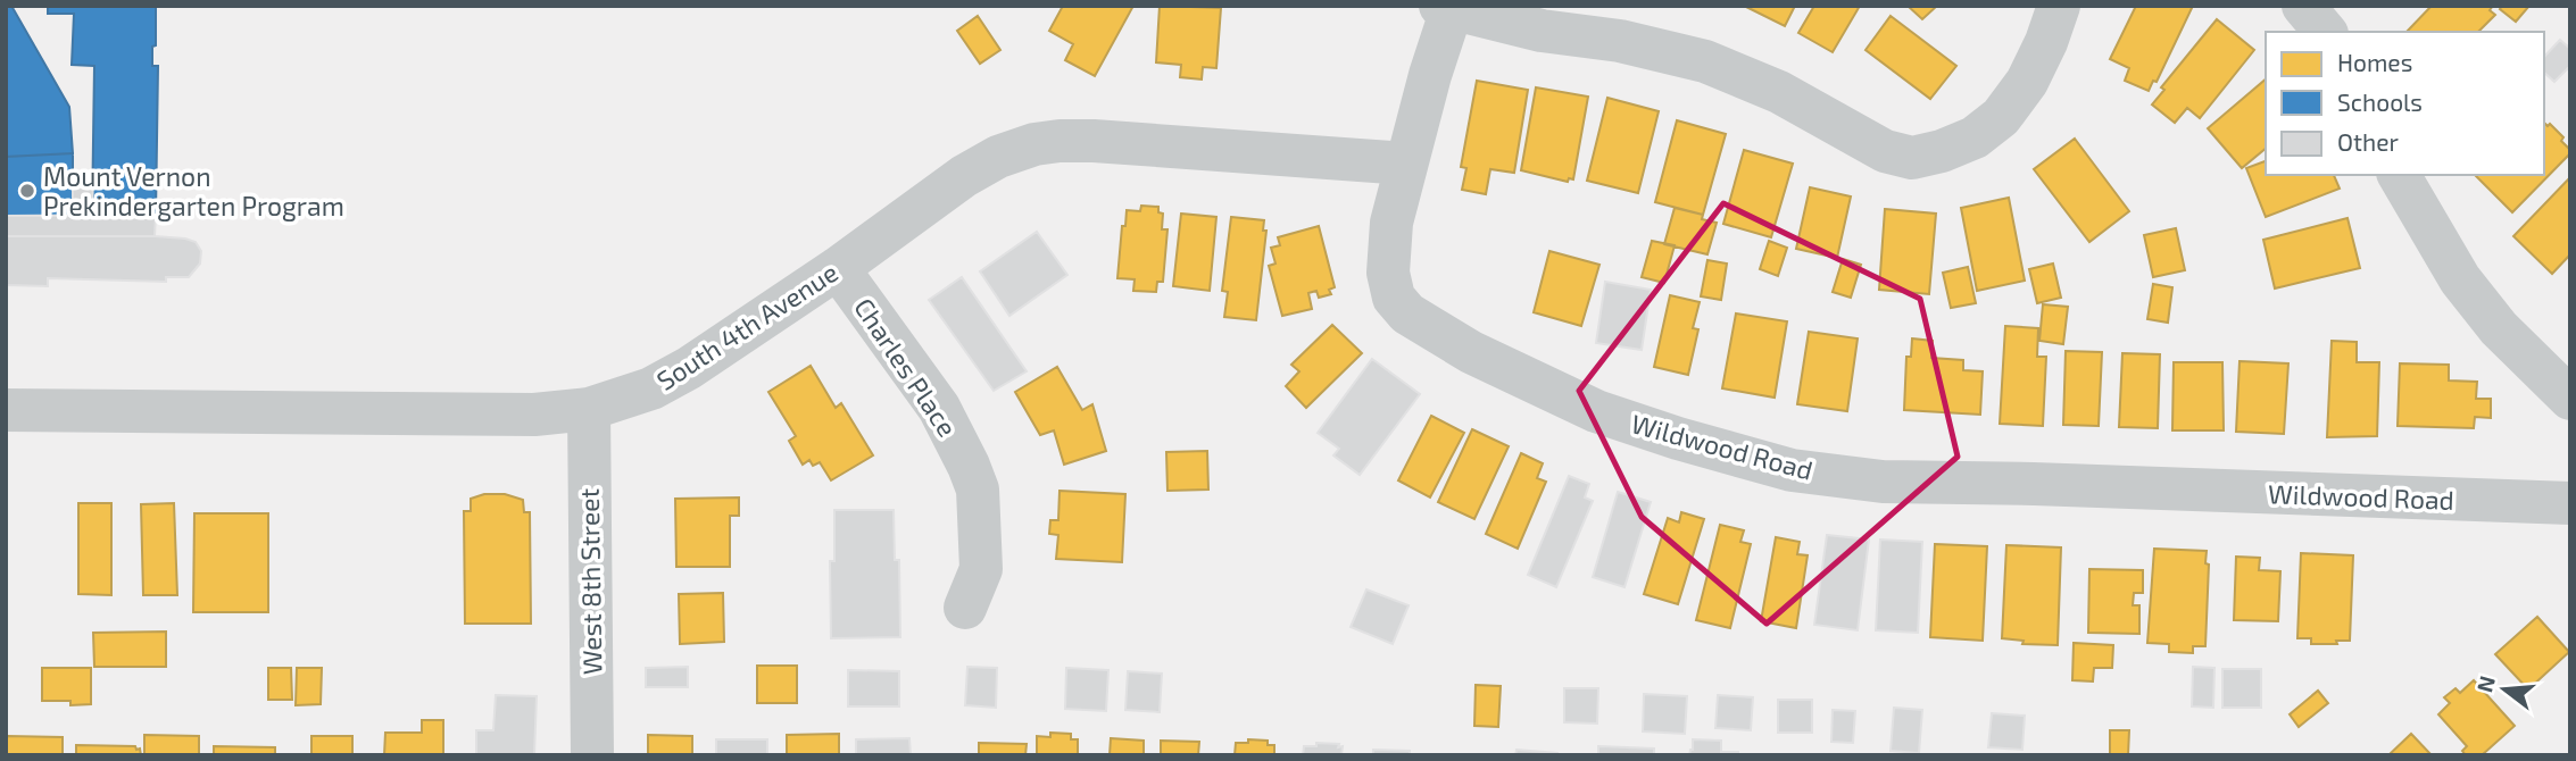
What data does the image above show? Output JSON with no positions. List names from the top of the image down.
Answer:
{
  "streets": {
    "street": [
      "South 4th Avenue",
      "Charles Place",
      "Wildwood Road",
      "West 8th Street"
    ]
  },
  "crossings": [
    ["South 4th Avenue", "Charles Place"],
    ["South 4th Avenue", "Wildwood Road"],
    ["South 4th Avenue", "West 8th Street"]
  ],
  "places": ["Mount Vernon Prekindergarten Program"],
  "legend": ["Homes", "Schools", "Other"],
  "north": "left"
}
